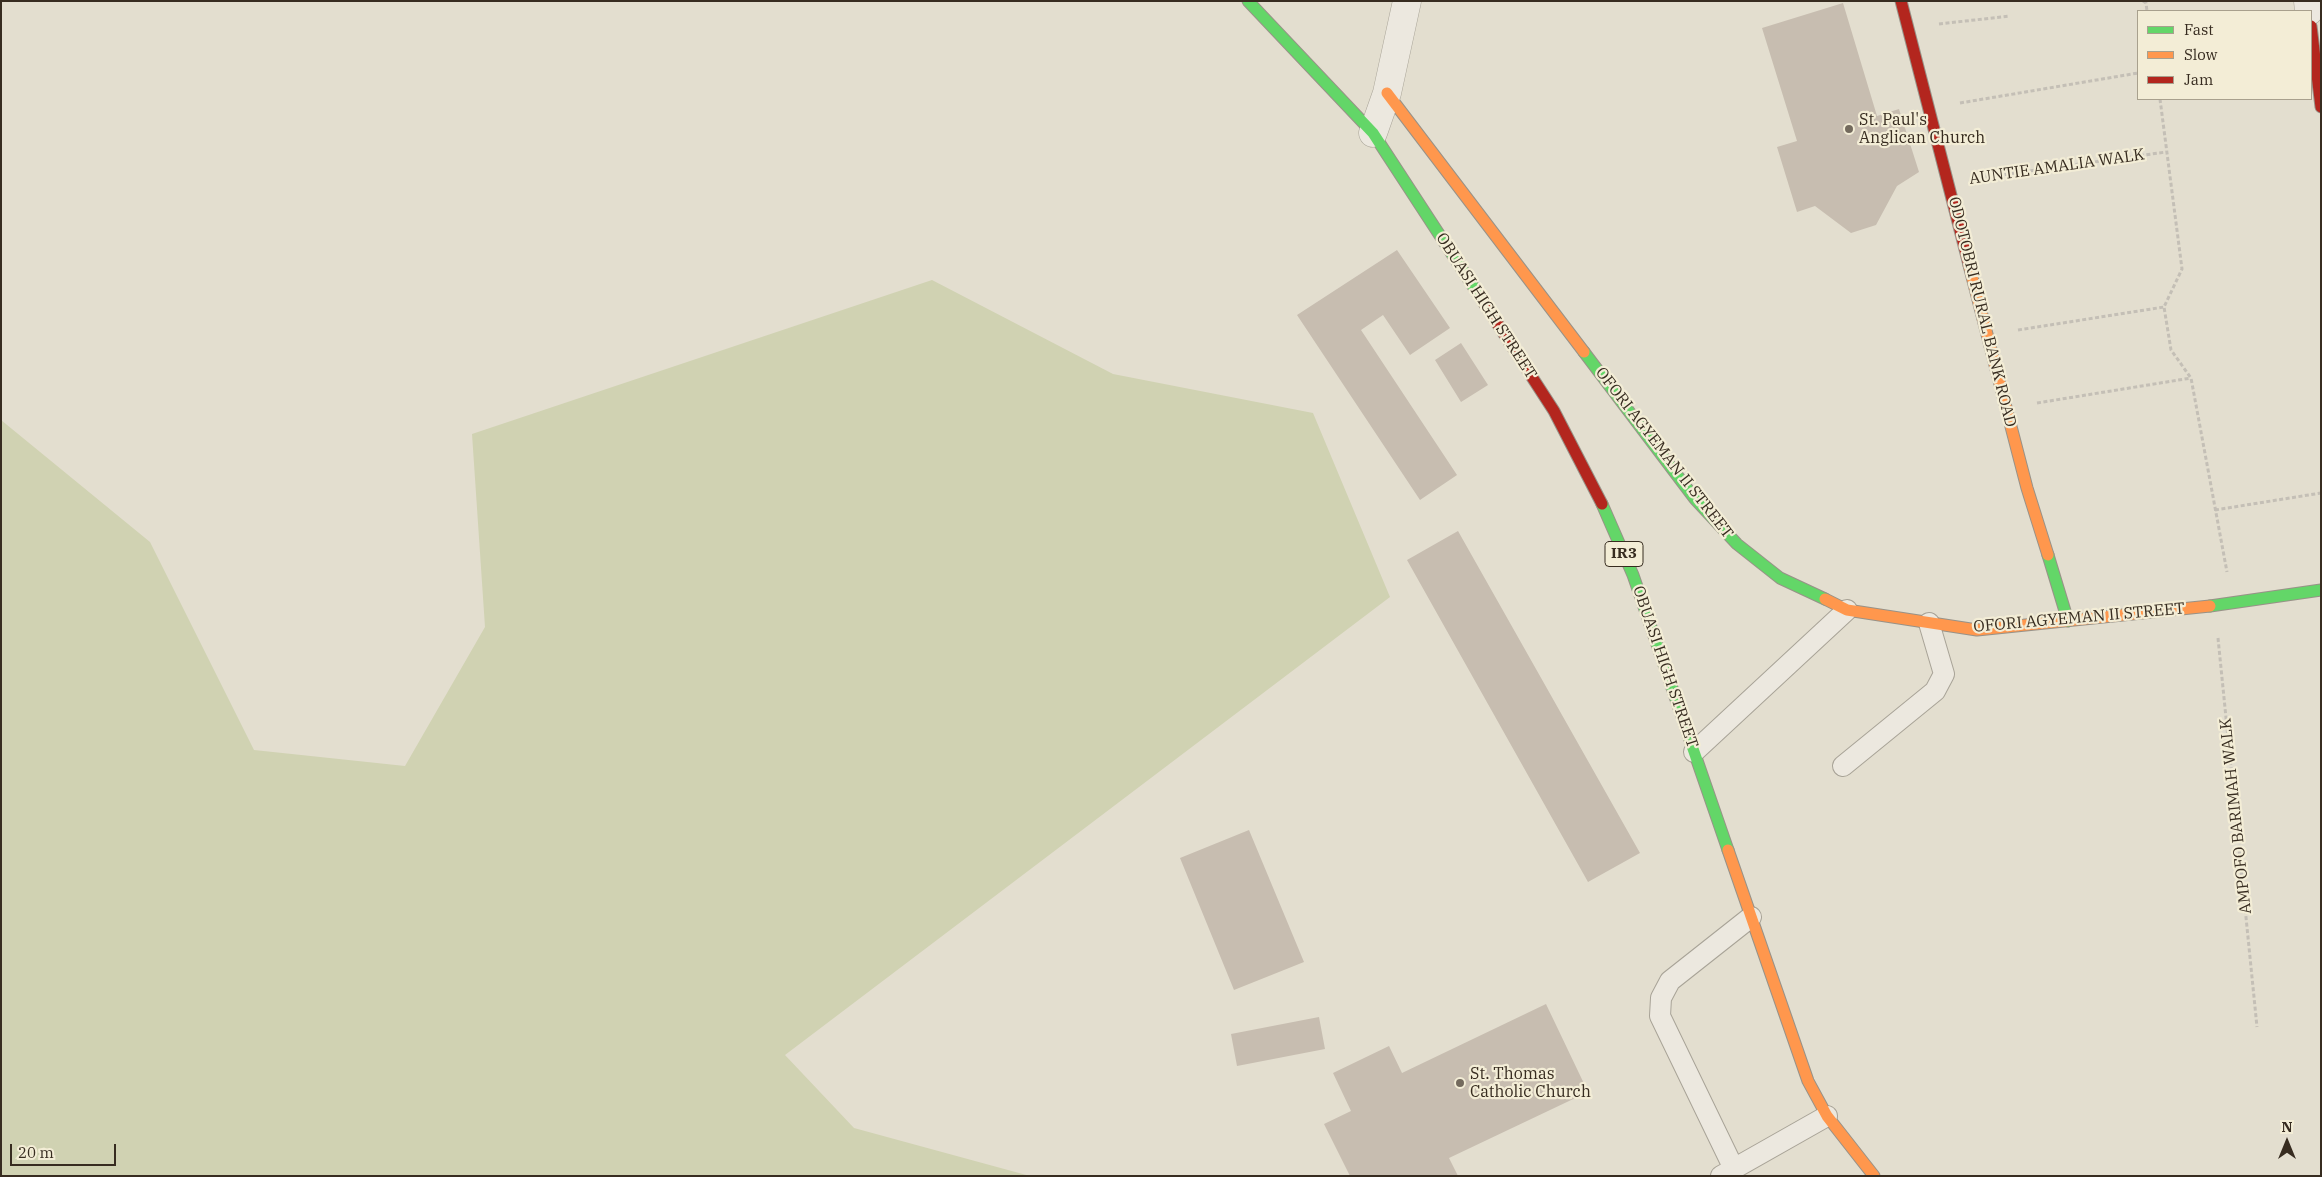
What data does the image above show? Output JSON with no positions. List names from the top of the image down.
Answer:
{
  "streets": {
    "street": [
      "OBUASI HIGH STREET",
      "ODOTOBRI RURAL BANK ROAD",
      "OFORI AGYEMAN II STREET",
      "IR3"
    ],
    "path": ["AUNTIE AMALIA WALK", "AMPOFO BARIMAH WALK"]
  },
  "crossings": [
    ["AUNTIE AMALIA WALK", "ODOTOBRI RURAL BANK ROAD"],
    ["ODOTOBRI RURAL BANK ROAD", "OFORI AGYEMAN II STREET"],
    ["OFORI AGYEMAN II STREET", "AMPOFO BARIMAH WALK"]
  ],
  "places": ["St. Paul's Anglican Church", "St. Thomas Catholic Church"],
  "legend": ["Fast", "Slow", "Jam"],
  "scale_bar": "20 m",
  "north": "top"
}
